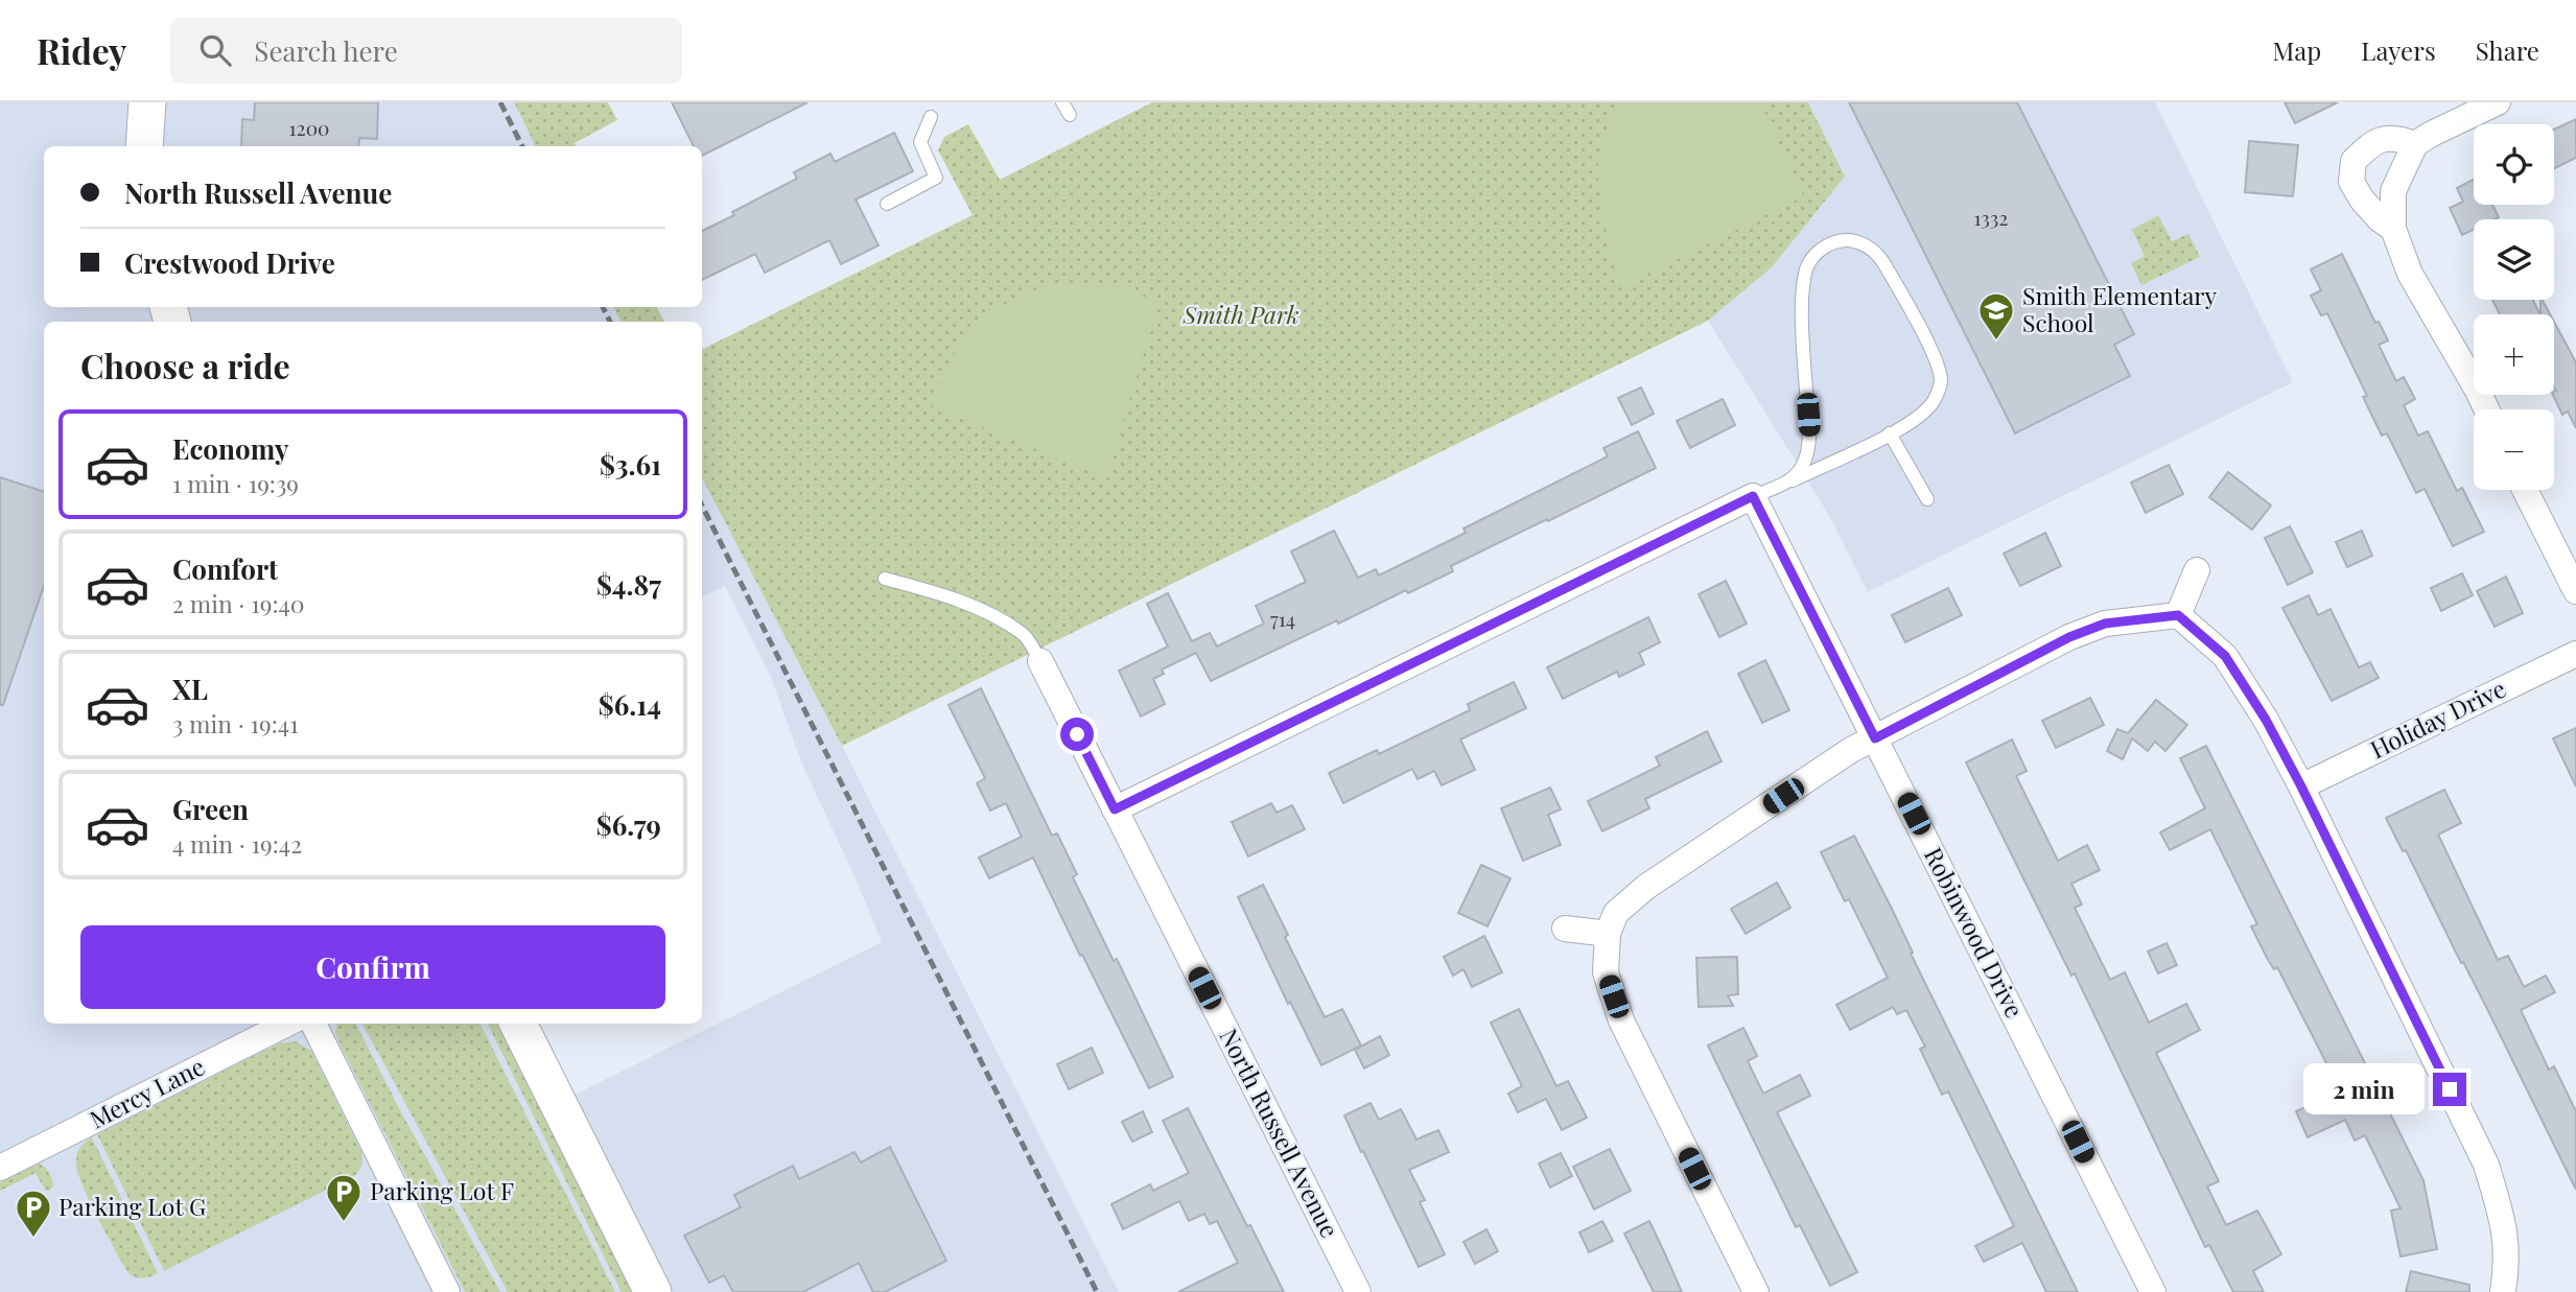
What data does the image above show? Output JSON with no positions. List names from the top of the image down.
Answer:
{
  "streets": {
    "street": [
      "Holiday Drive",
      "Robinwood Drive",
      "Mercy Lane",
      "North Russell Avenue"
    ]
  },
  "parks": ["Smith Park"],
  "places": {
    "school or university": ["Smith Elementary School"],
    "parking": ["Parking Lot F", "Parking Lot G"]
  },
  "house_numbers": ["1200", "1332", "714"],
  "page": {
    "header": "Ridey",
    "search": "Search here",
    "nav": ["Map", "Layers", "Share"],
    "map_buttons": ["+", "−"],
    "banner": ["North Russell Avenue", "Crestwood Drive"],
    "heading": "Choose a ride",
    "list": [
      {
        "name": "Economy",
        "note": "1 min · 19:39",
        "value": "$3.61"
      },
      {
        "name": "Comfort",
        "note": "2 min · 19:40",
        "value": "$4.87"
      },
      {
        "name": "XL",
        "note": "3 min · 19:41",
        "value": "$6.14"
      },
      {
        "name": "Green",
        "note": "4 min · 19:42",
        "value": "$6.79"
      }
    ],
    "buttons": "Confirm",
    "bubble": "2 min"
  }
}
